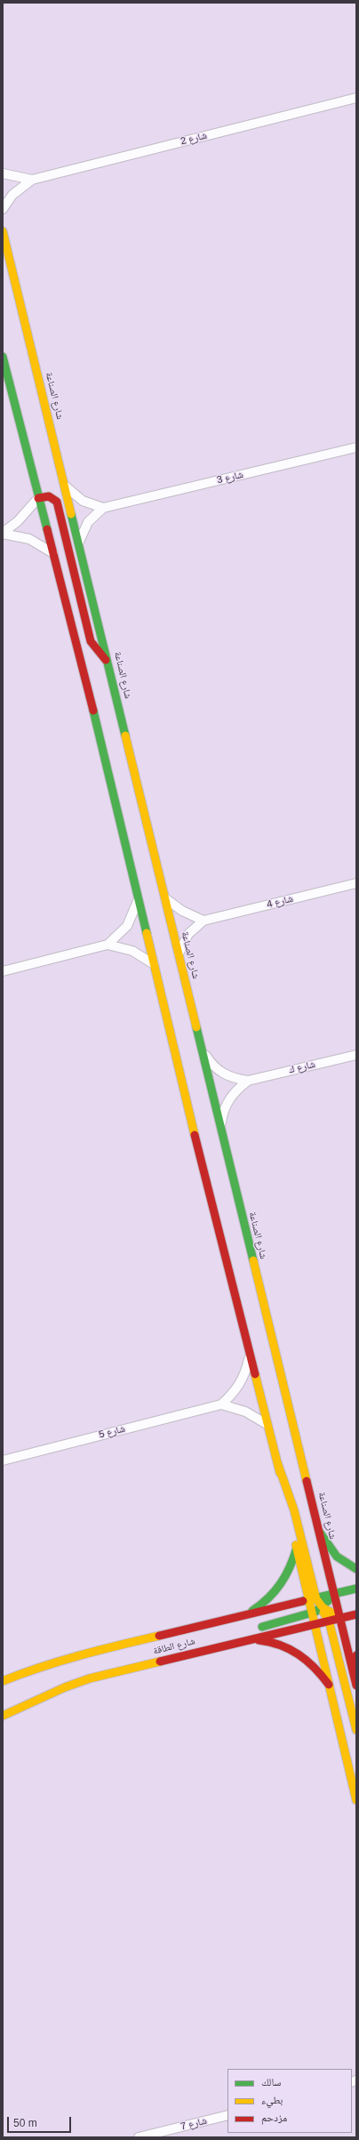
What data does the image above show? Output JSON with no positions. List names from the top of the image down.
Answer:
{
  "streets": {
    "street": [
      "شارع 2",
      "شارع الصناعة",
      "شارع 3",
      "شارع 4",
      "شارع ك",
      "شارع 5",
      "شارع الطاقة",
      "شارع 7"
    ]
  },
  "crossings": [
    ["شارع الصناعة", "شارع 3"],
    ["شارع الصناعة", "شارع 4"],
    ["شارع الصناعة", "شارع ك"],
    ["شارع الصناعة", "شارع الطاقة"]
  ],
  "legend": ["سالك", "بطيء", "مزدحم"],
  "scale_bar": "50 m"
}
